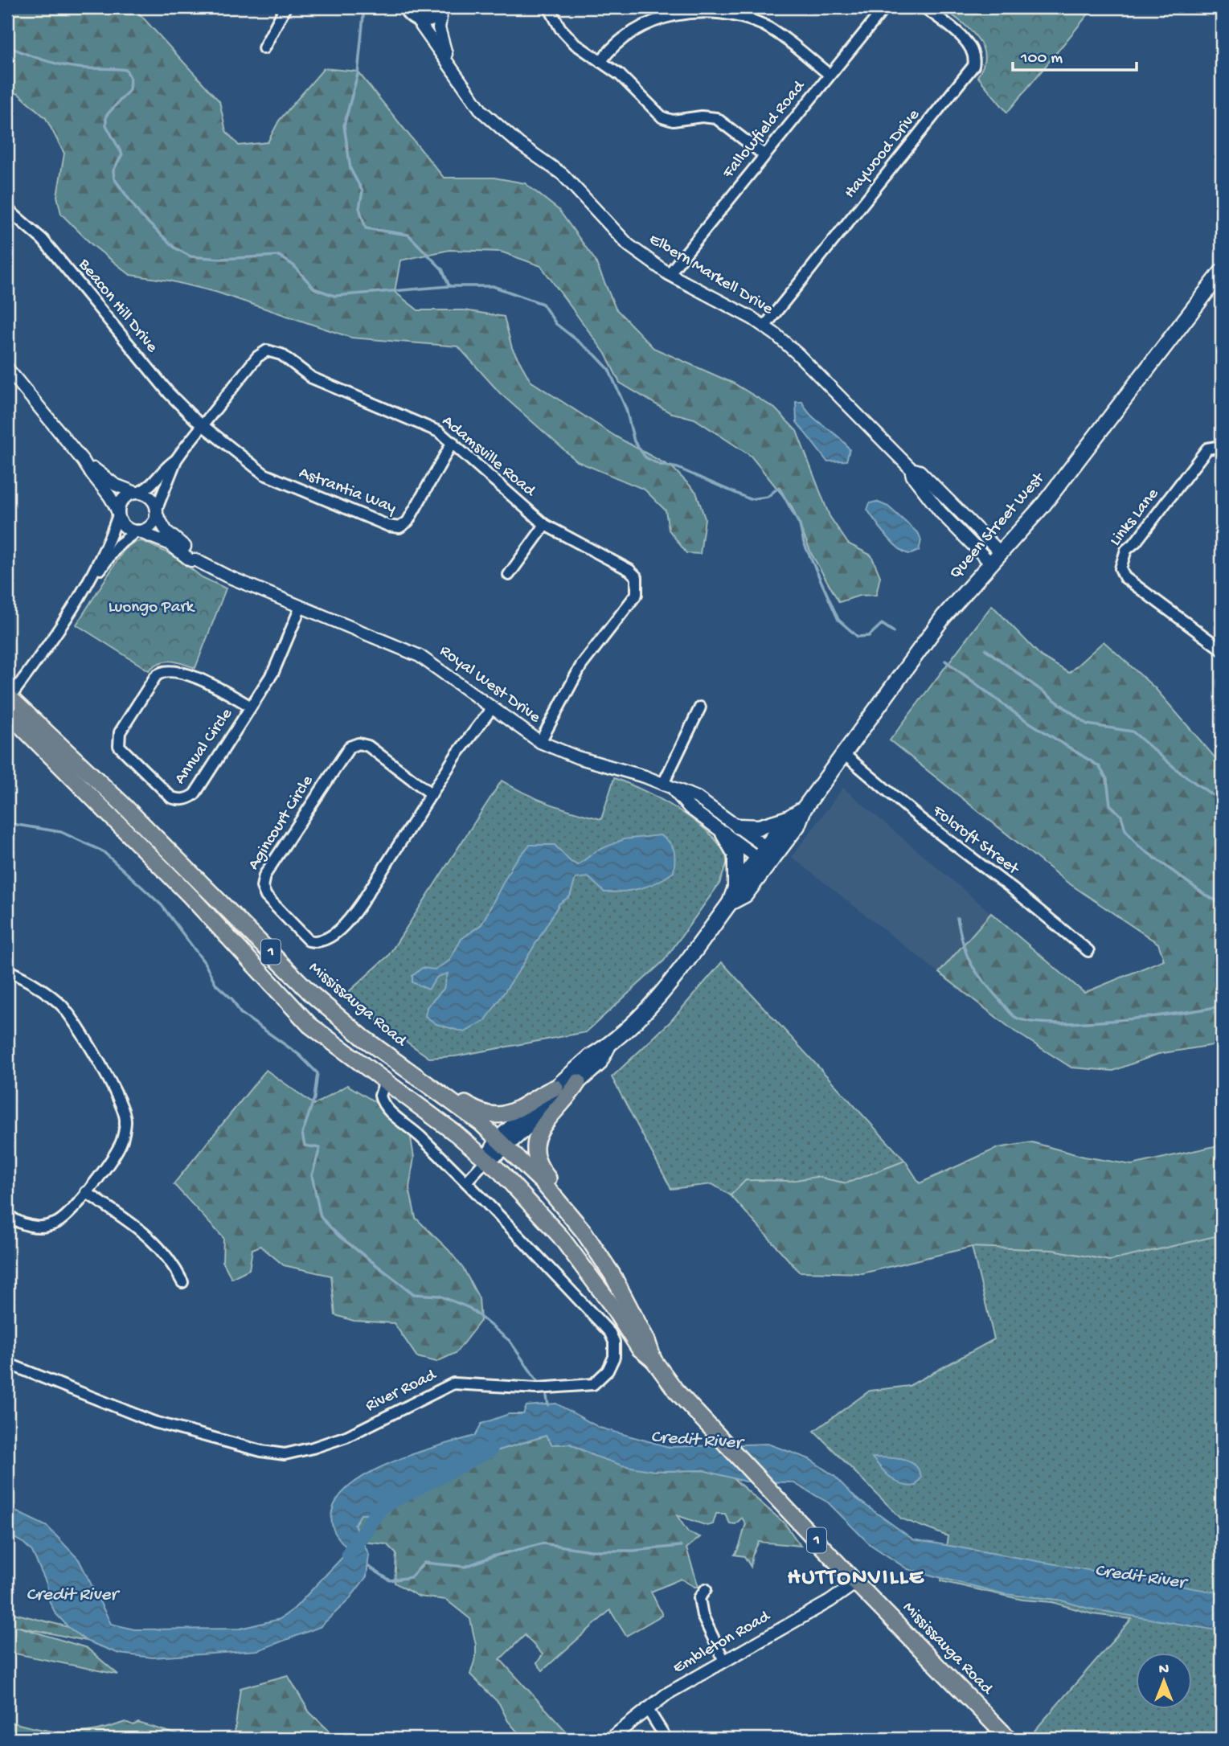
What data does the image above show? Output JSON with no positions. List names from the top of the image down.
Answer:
{
  "streets": {
    "main road": ["Queen Street West", "1", "Mississauga Road"],
    "street": [
      "Fallowfield Road",
      "Haywood Drive",
      "Elbern Markell Drive",
      "Beacon Hill Drive",
      "Adamsville Road",
      "Astrantia Way",
      "Links Lane",
      "Royal West Drive",
      "Annual Circle",
      "Agincourt Circle",
      "Folcroft Street",
      "River Road",
      "Embleton Road"
    ]
  },
  "crossings": [
    ["Fallowfield Road", "Elbern Markell Drive"],
    ["Haywood Drive", "Elbern Markell Drive"],
    ["Elbern Markell Drive", "Queen Street West"],
    ["Beacon Hill Drive", "Adamsville Road"],
    ["Beacon Hill Drive", "Astrantia Way"],
    ["Adamsville Road", "Astrantia Way"],
    ["Adamsville Road", "Royal West Drive"],
    ["Queen Street West", "Royal West Drive"],
    ["Queen Street West", "Folcroft Street"],
    ["Queen Street West", "Mississauga Road"],
    ["Royal West Drive", "Annual Circle"],
    ["Royal West Drive", "Agincourt Circle"],
    ["Mississauga Road", "River Road"],
    ["Mississauga Road", "Embleton Road"]
  ],
  "districts": ["HUTTONVILLE"],
  "water": ["Credit River"],
  "parks": ["Luongo Park"],
  "scale_bar": "100 m",
  "north": "top"
}
